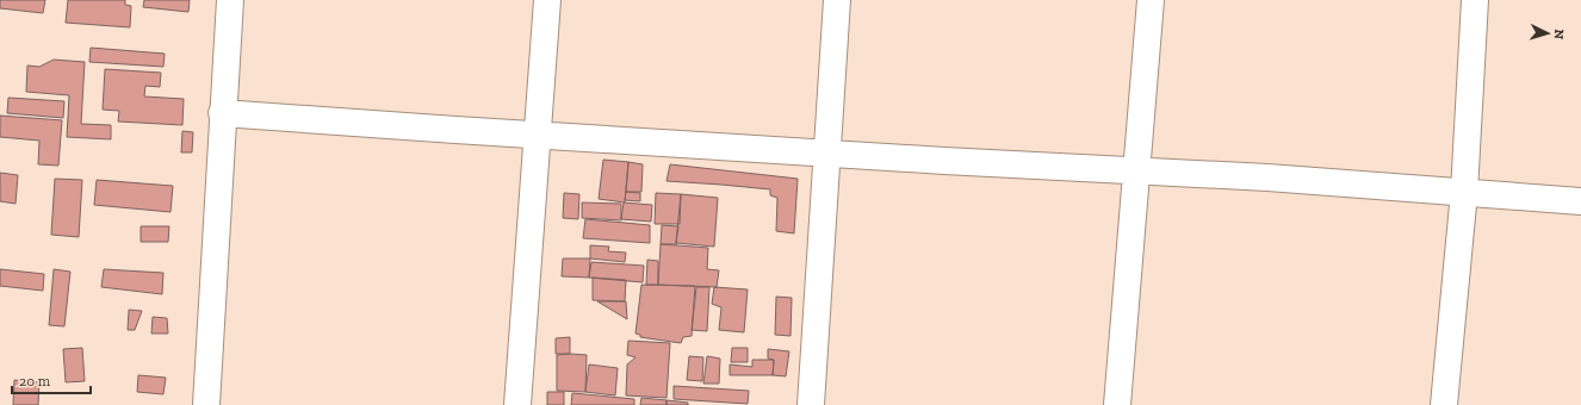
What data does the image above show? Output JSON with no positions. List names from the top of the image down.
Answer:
{
  "scale_bar": "20 m",
  "north": "right"
}
